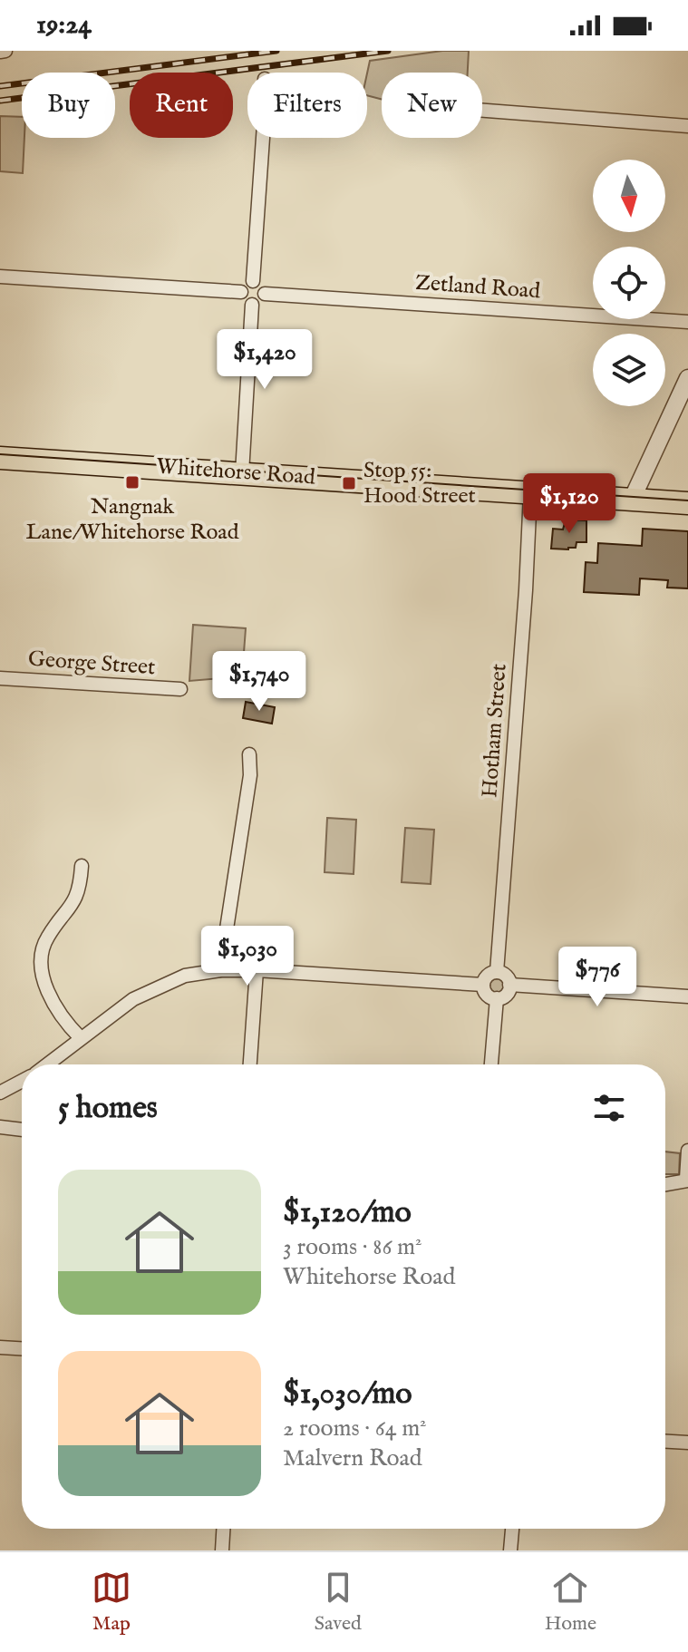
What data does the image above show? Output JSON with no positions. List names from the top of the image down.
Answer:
{
  "streets": {
    "main road": ["Whitehorse Road"],
    "street": ["Zetland Road", "George Street", "Hotham Street"]
  },
  "crossings": [
    ["Whitehorse Road", "Hotham Street"]
  ],
  "places": {
    "transit": ["Nangnak Lane/Whitehorse Road", "Stop 55: Hood Street"]
  },
  "north": "bottom",
  "page": {
    "status": "19:24",
    "chip": [
      "Buy",
      "Rent",
      "Filters",
      "New"
    ],
    "price": [
      "$1,420",
      "$1,120",
      "$1,740",
      "$1,030",
      "$776"
    ],
    "heading": "5 homes",
    "list": [
      {
        "name": "$1,120/mo",
        "note": "3 rooms · 86 m² · Whitehorse Road"
      },
      {
        "name": "$1,030/mo",
        "note": "2 rooms · 64 m² · Malvern Road"
      }
    ],
    "tabs": ["Map", "Saved", "Home"]
  }
}
